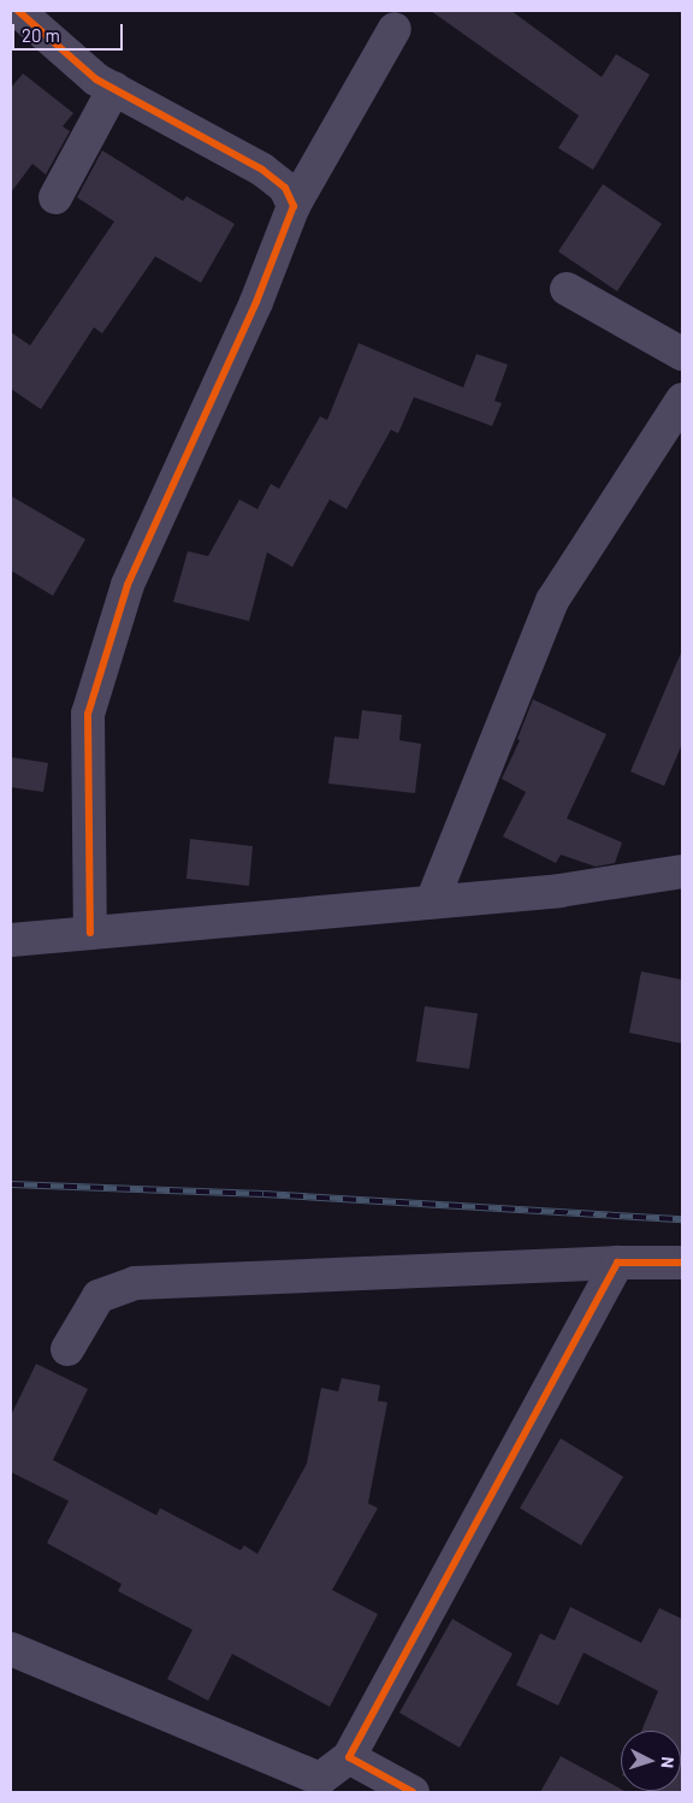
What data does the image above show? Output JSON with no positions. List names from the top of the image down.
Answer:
{
  "scale_bar": "20 m",
  "north": "right"
}
